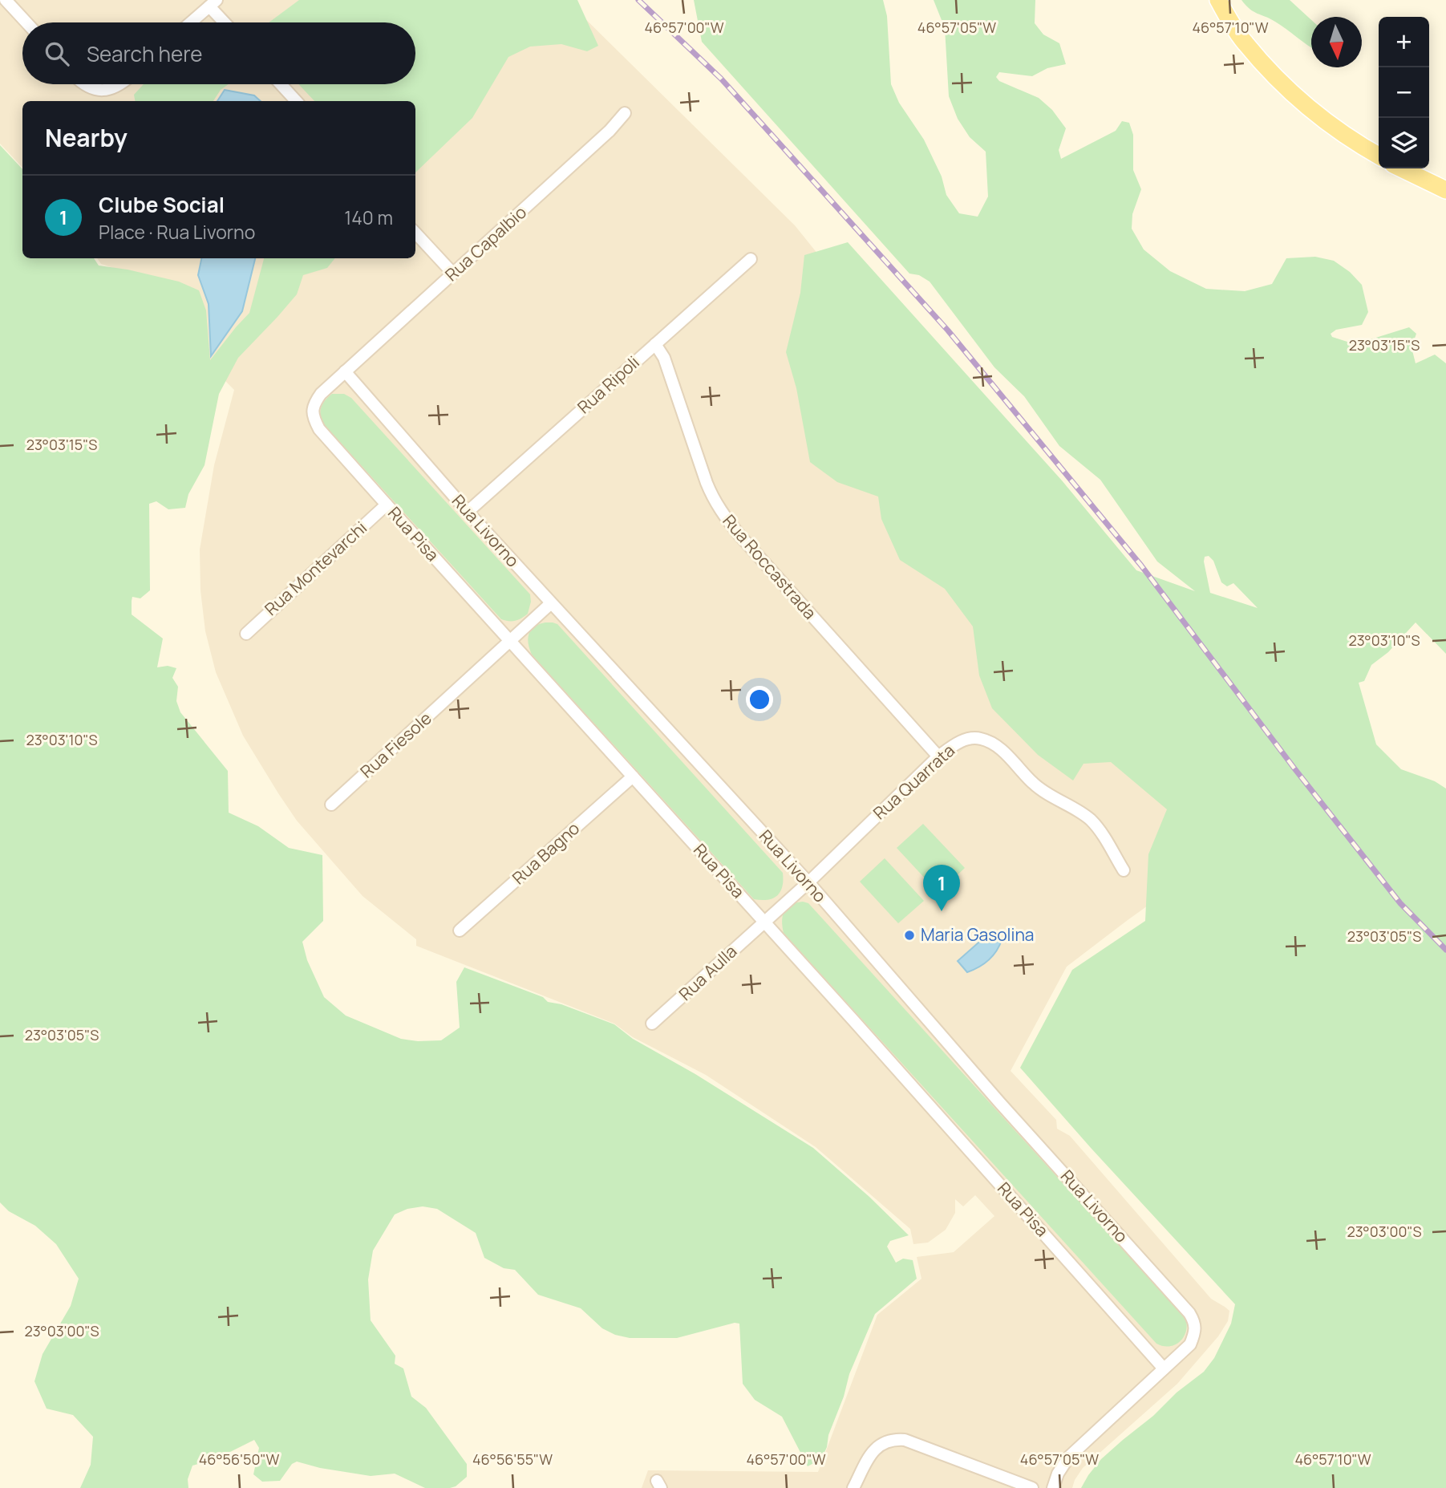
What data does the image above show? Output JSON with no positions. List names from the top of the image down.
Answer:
{
  "streets": {
    "street": [
      "Rua Capalbio",
      "Rua Ripoli",
      "Rua Livorno",
      "Rua Pisa",
      "Rua Roccastrada",
      "Rua Montevarchi",
      "Rua Fiesole",
      "Rua Quarrata",
      "Rua Bagno",
      "Rua Aulla"
    ]
  },
  "crossings": [
    ["Rua Capalbio", "Rua Livorno"],
    ["Rua Capalbio", "Rua Pisa"],
    ["Rua Ripoli", "Rua Livorno"],
    ["Rua Ripoli", "Rua Roccastrada"],
    ["Rua Livorno", "Rua Pisa"],
    ["Rua Livorno", "Rua Fiesole"],
    ["Rua Livorno", "Rua Quarrata"],
    ["Rua Pisa", "Rua Montevarchi"],
    ["Rua Pisa", "Rua Fiesole"],
    ["Rua Pisa", "Rua Quarrata"],
    ["Rua Pisa", "Rua Bagno"],
    ["Rua Pisa", "Rua Aulla"],
    ["Rua Roccastrada", "Rua Quarrata"],
    ["Rua Quarrata", "Rua Aulla"]
  ],
  "places": ["Maria Gasolina"],
  "north": "bottom",
  "page": {
    "map_buttons": ["+", "−"],
    "search": "Search here",
    "heading": "Nearby",
    "list": [
      {
        "mark": "1",
        "name": "Clube Social",
        "note": "Place · Rua Livorno",
        "value": "140 m"
      }
    ],
    "pins": "1"
  },
  "coordinates": [
    "46°57'00\"W",
    "46°57'05\"W",
    "46°57'10\"W",
    "23°03'15\"S",
    "23°03'10\"S",
    "23°03'05\"S",
    "23°03'00\"S",
    "46°56'50\"W",
    "46°56'55\"W"
  ]
}
